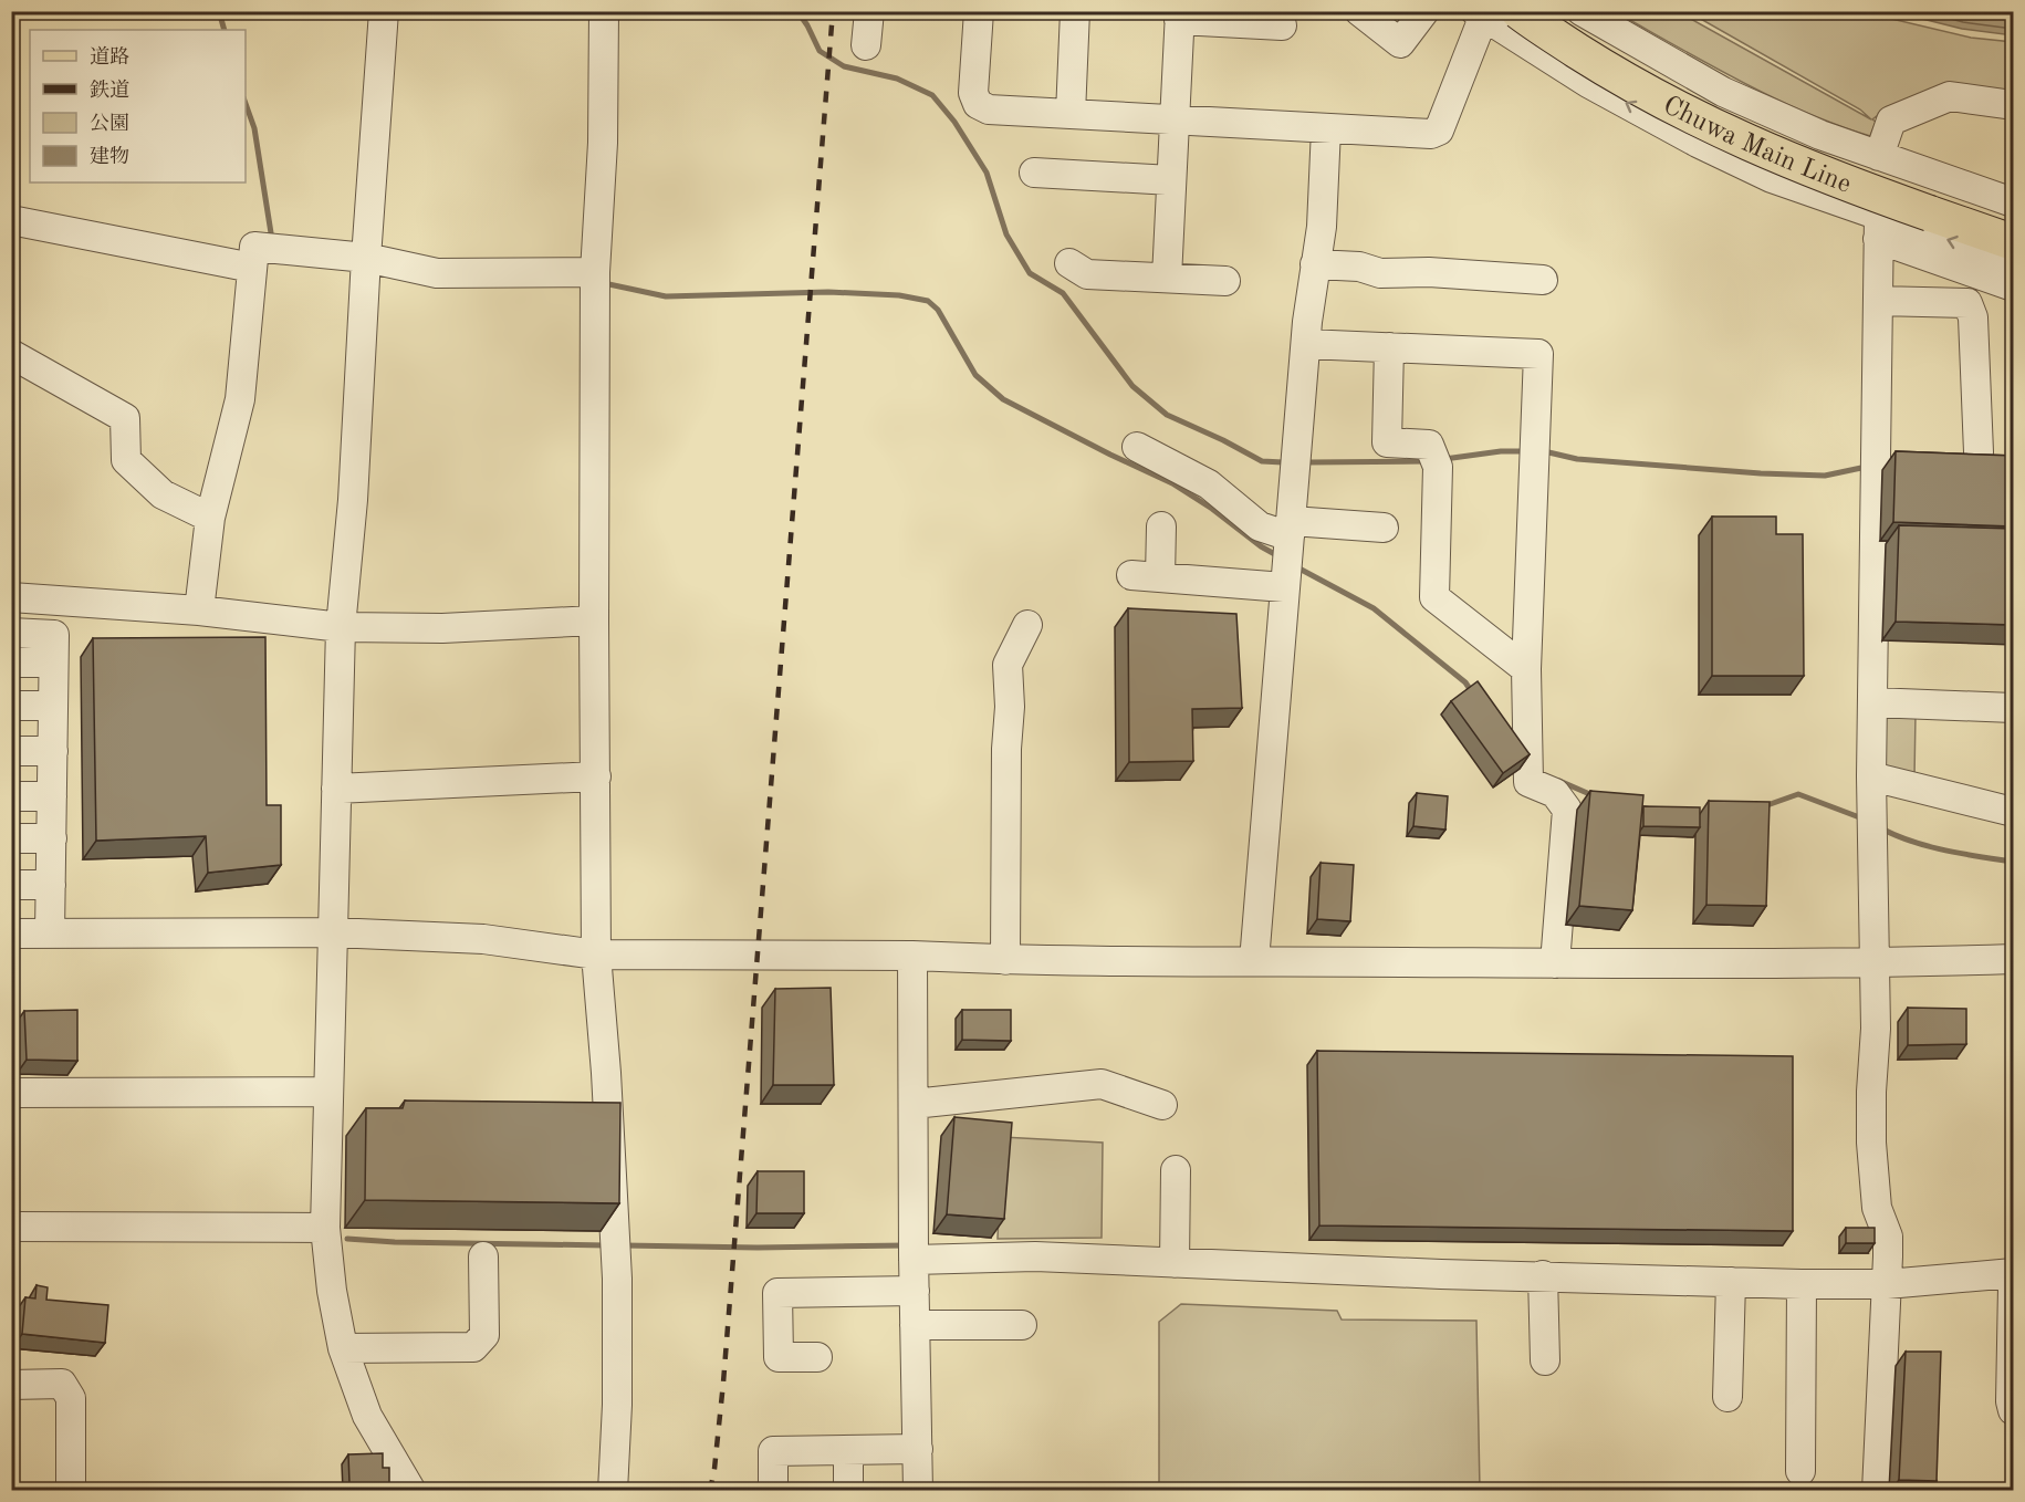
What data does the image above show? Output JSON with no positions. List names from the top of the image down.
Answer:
{
  "streets": {
    "main road": ["Chuwa Main Line"]
  },
  "legend": [
    "道路",
    "鉄道",
    "公園",
    "建物"
  ]
}
